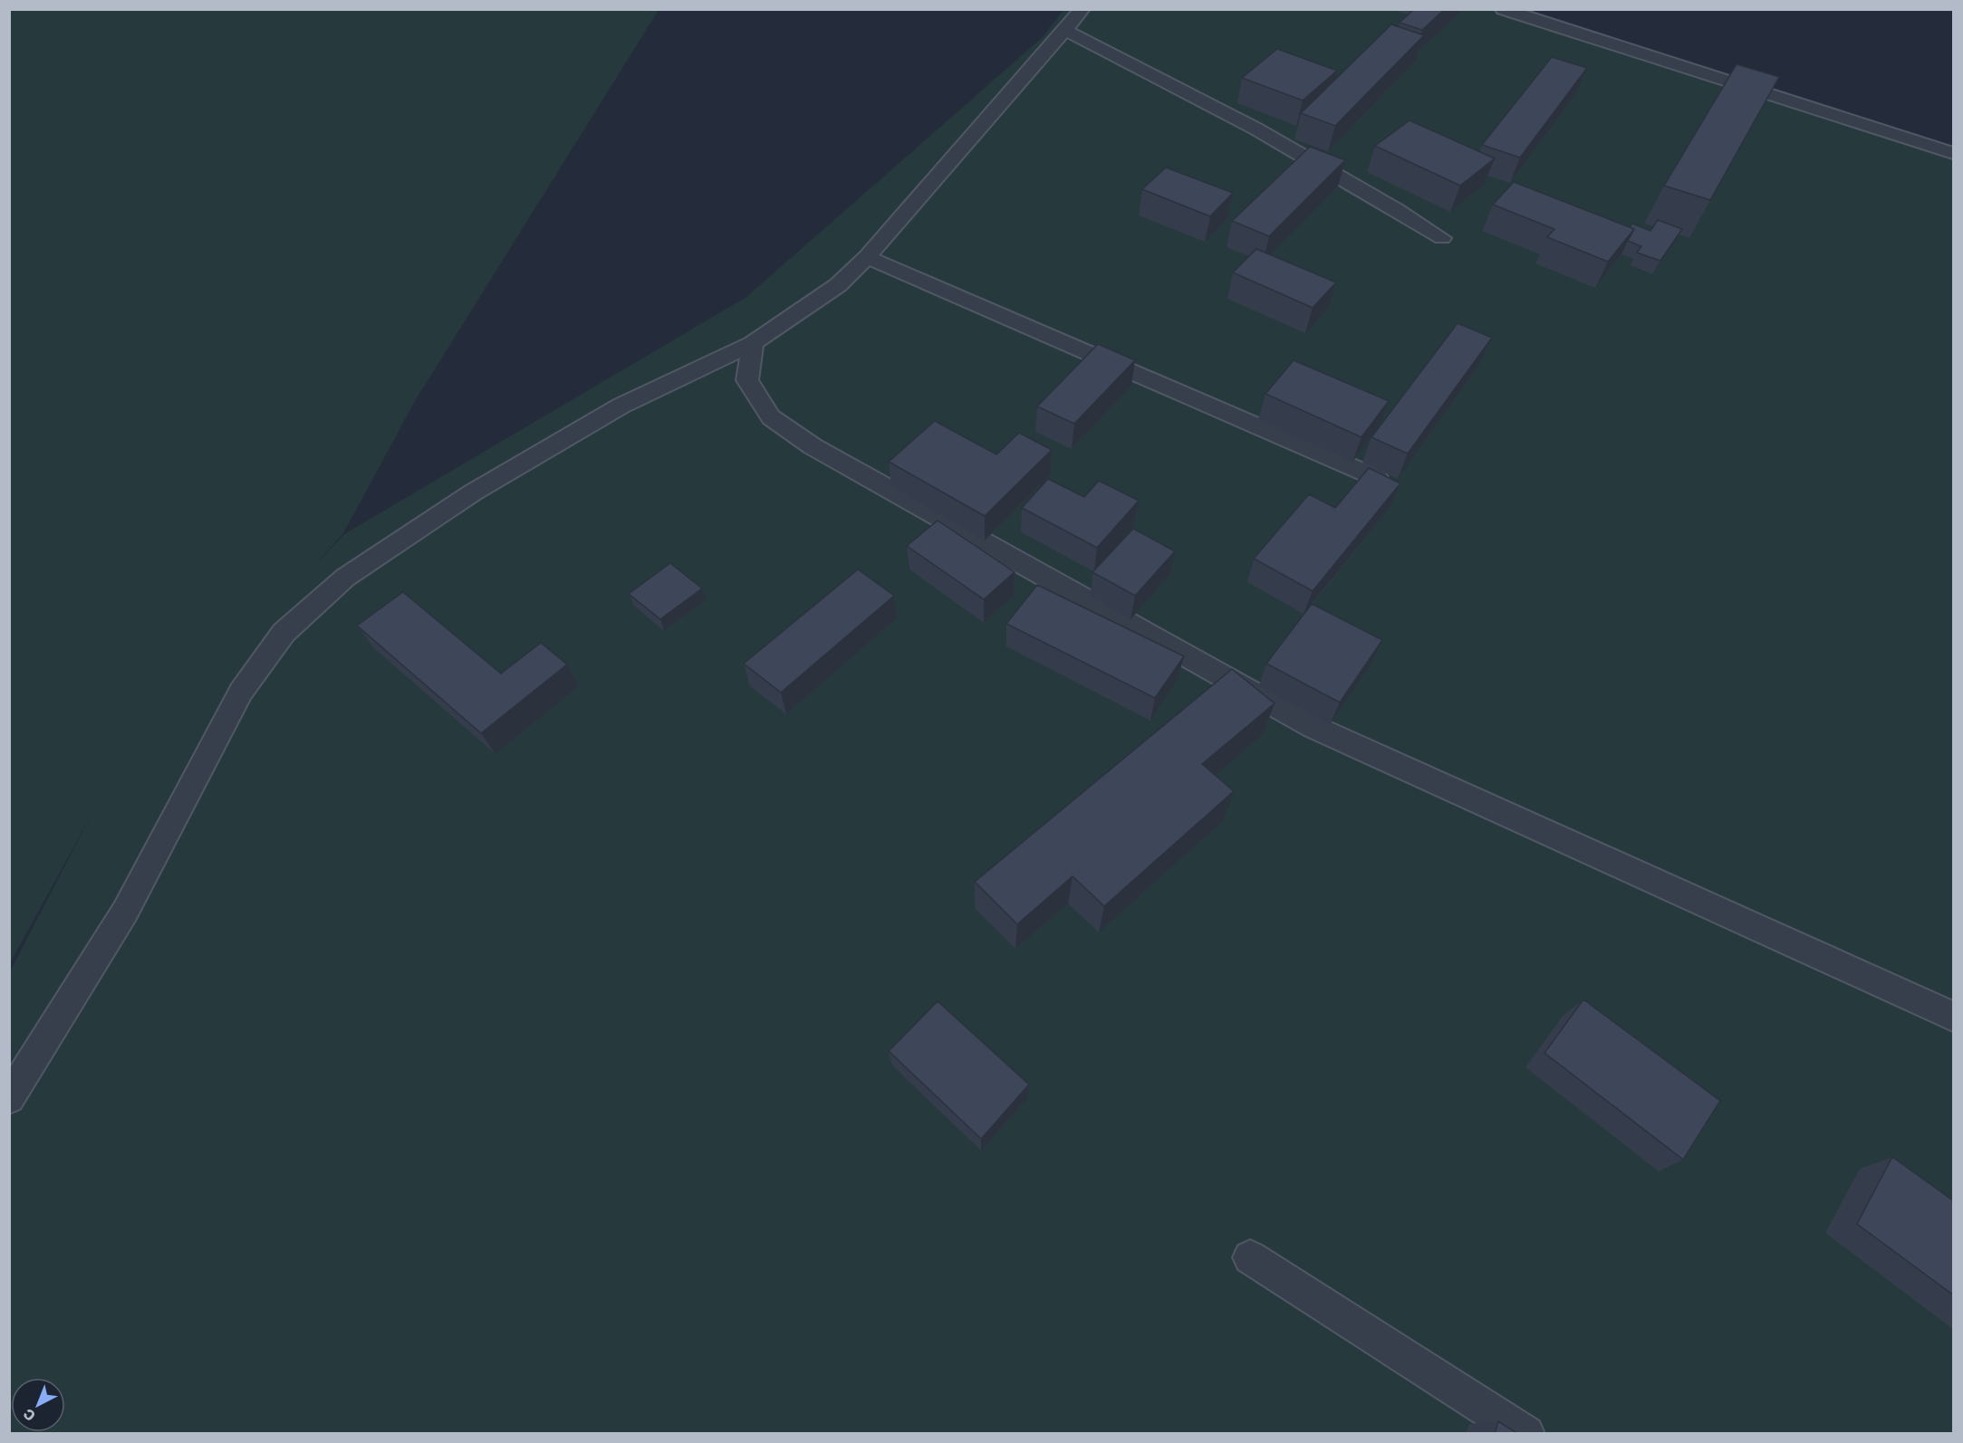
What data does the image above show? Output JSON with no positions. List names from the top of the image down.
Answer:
{
  "north": "bottom left"
}
